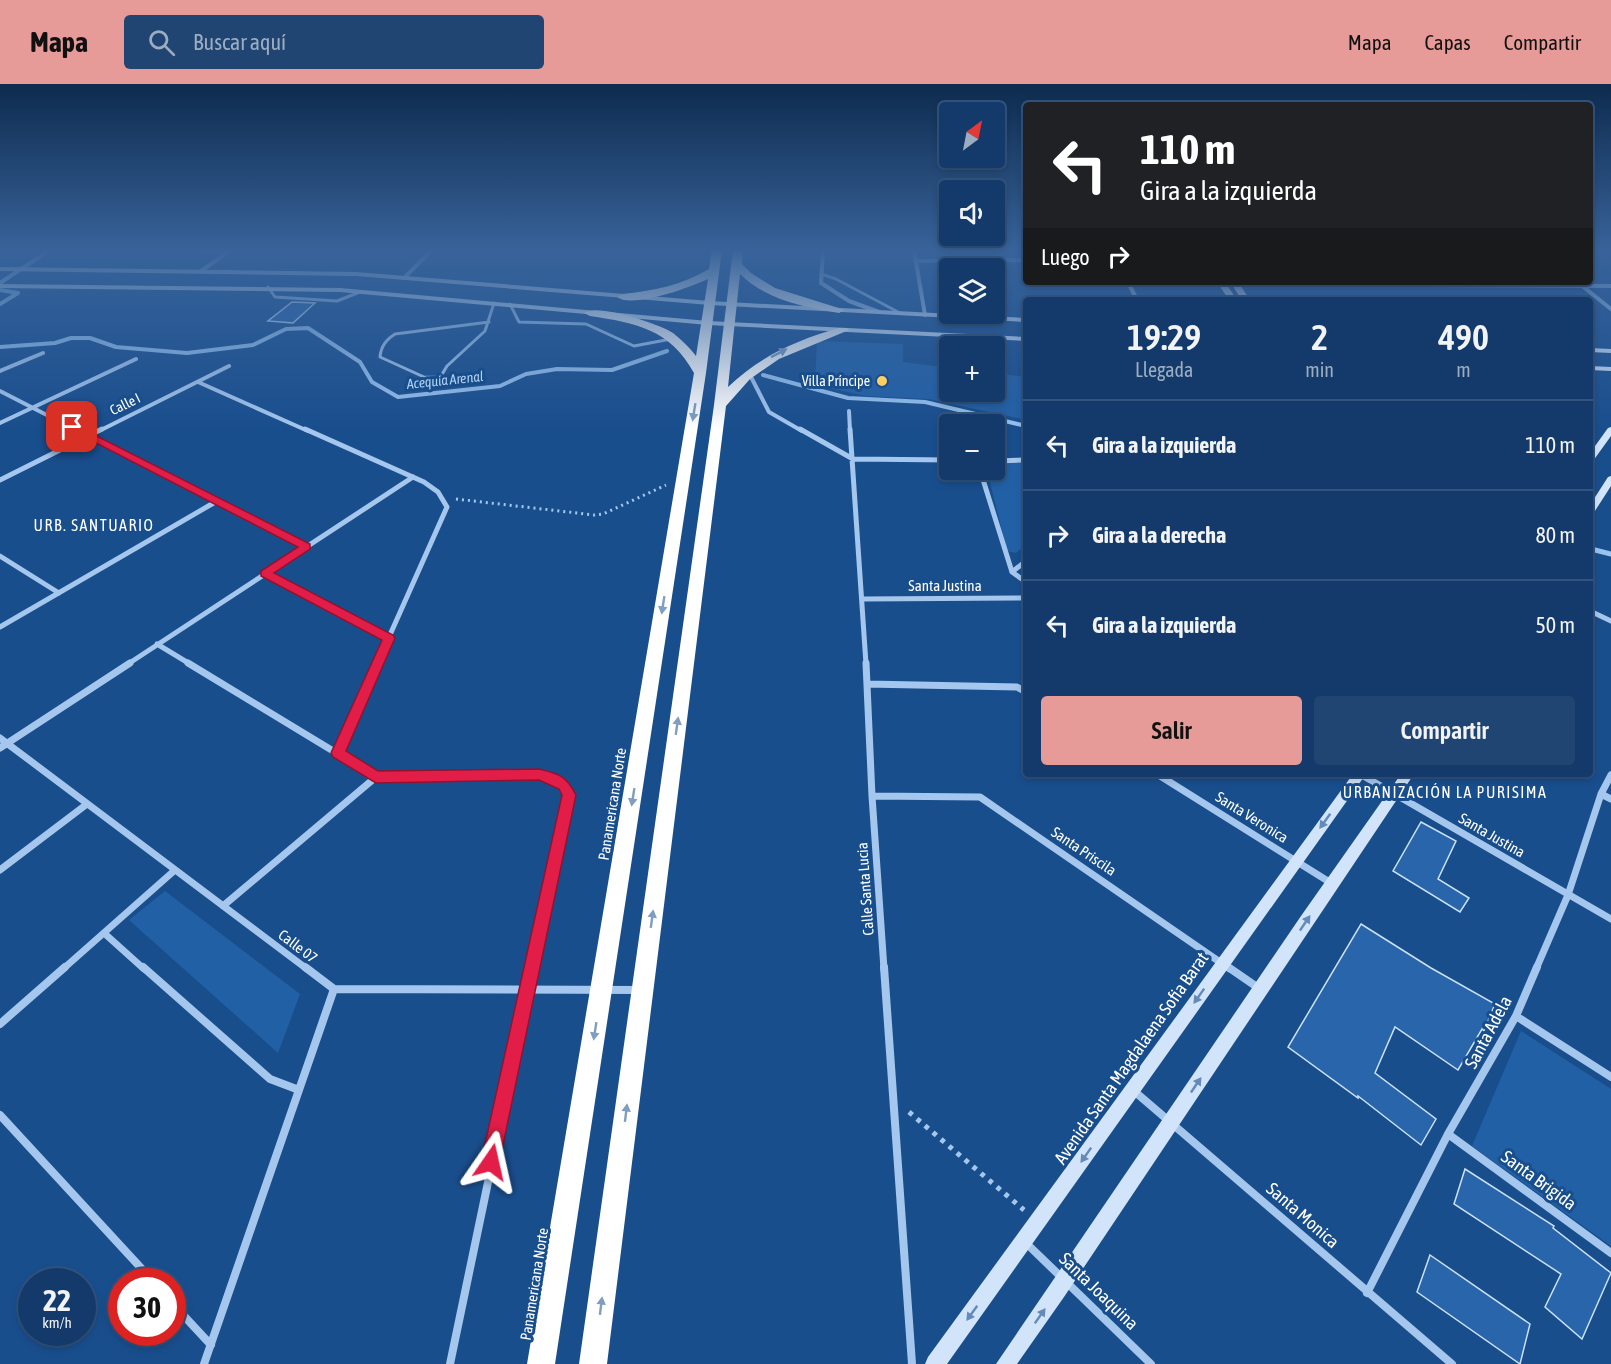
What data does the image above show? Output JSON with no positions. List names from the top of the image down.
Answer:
{
  "streets": {
    "highway": ["Panamericana Norte"],
    "main road": ["Avenida Santa Magdalaena Sofia Barat"],
    "street": [
      "Calle I",
      "Santa Justina",
      "Santa Veronica",
      "Santa Priscila",
      "Calle Santa Lucia",
      "Calle 07",
      "Santa Adela",
      "Santa Brigida",
      "Santa Monica",
      "Santa Joaquina"
    ]
  },
  "crossings": [
    ["Santa Justina", "Calle Santa Lucia"],
    ["Santa Justina", "Santa Adela"],
    ["Santa Veronica", "Avenida Santa Magdalaena Sofia Barat"],
    ["Santa Priscila", "Calle Santa Lucia"],
    ["Santa Priscila", "Avenida Santa Magdalaena Sofia Barat"],
    ["Santa Adela", "Santa Brigida"],
    ["Santa Adela", "Santa Monica"],
    ["Avenida Santa Magdalaena Sofia Barat", "Santa Monica"],
    ["Avenida Santa Magdalaena Sofia Barat", "Santa Joaquina"]
  ],
  "districts": ["URB. SANTUARIO", "URBANIZACIÓN LA PURISIMA"],
  "water": ["Acequia Arenal"],
  "places": ["Villa Príncipe"],
  "north": "top right",
  "page": {
    "header": "Mapa",
    "search": "Buscar aquí",
    "nav": ["Mapa", "Capas", "Compartir"],
    "map_buttons": ["+", "−"],
    "turn": ["110 m", "Gira a la izquierda"],
    "then": "Luego",
    "eta": [
      "19:29",
      "Llegada",
      "2",
      "min",
      "490",
      "m"
    ],
    "list": [
      {
        "name": "Gira a la izquierda",
        "value": "110 m"
      },
      {
        "name": "Gira a la derecha",
        "value": "80 m"
      },
      {
        "name": "Gira a la izquierda",
        "value": "50 m"
      }
    ],
    "buttons": ["Salir", "Compartir"],
    "speed": "22 km/h",
    "limit": "30"
  }
}
